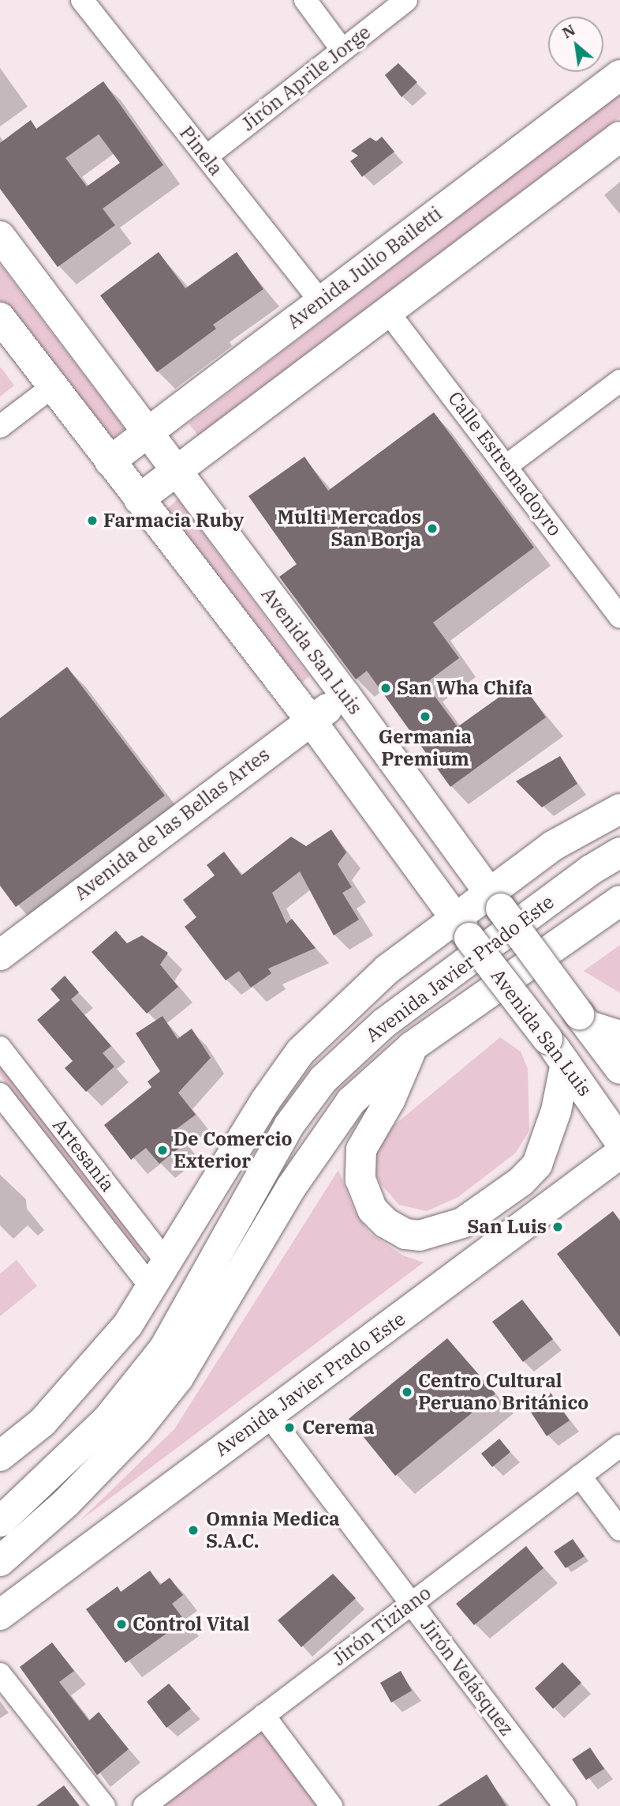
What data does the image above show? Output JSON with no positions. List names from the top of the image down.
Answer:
{
  "streets": {
    "main road": [
      "Avenida Julio Bailetti",
      "Avenida San Luis",
      "Avenida de las Bellas Artes",
      "Avenida Javier Prado Este"
    ],
    "street": [
      "Jirón Aprile Jorge",
      "Pinela",
      "Calle Estremadoyro",
      "Artesanía",
      "Jirón Tiziano",
      "Jirón Velásquez"
    ]
  },
  "crossings": [
    ["Jirón Aprile Jorge", "Pinela"],
    ["Pinela", "Avenida Julio Bailetti"],
    ["Avenida Julio Bailetti", "Avenida San Luis"],
    ["Avenida San Luis", "Avenida de las Bellas Artes"],
    ["Avenida San Luis", "Avenida Javier Prado Este"],
    ["Avenida Javier Prado Este", "Artesanía"],
    ["Avenida Javier Prado Este", "Jirón Velásquez"],
    ["Jirón Tiziano", "Jirón Velásquez"]
  ],
  "places": [
    "Farmacia Ruby",
    "Multi Mercados San Borja",
    "San Wha Chifa",
    "Germania Premium",
    "De Comercio Exterior",
    "San Luis",
    "Centro Cultural Peruano Británico",
    "Cerema",
    "Omnia Medica S.A.C.",
    "Control Vital"
  ],
  "north": "top left"
}
